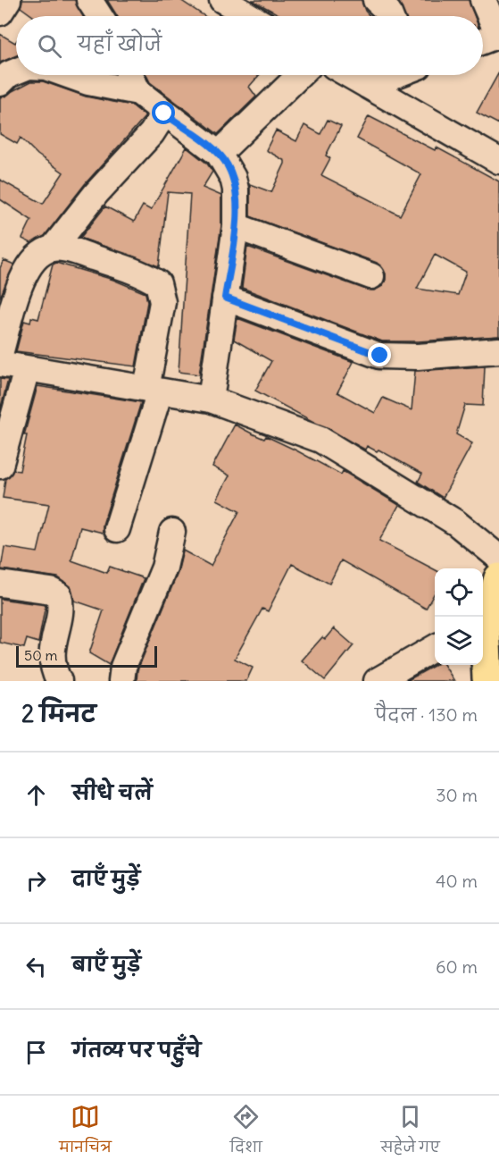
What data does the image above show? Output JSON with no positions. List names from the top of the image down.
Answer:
{
  "scale_bar": "50 m",
  "page": {
    "search": "यहाँ खोजें",
    "scale": "50 m",
    "heading": ["2 मिनट", "पैदल · 130 m"],
    "list": [
      ["सीधे चलें", "30 m"],
      ["दाएँ मुड़ें", "40 m"],
      ["बाएँ मुड़ें", "60 m"],
      "गंतव्य पर पहुँचे"
    ],
    "nav": ["मानचित्र", "दिशा", "सहेजे गए"]
  }
}
